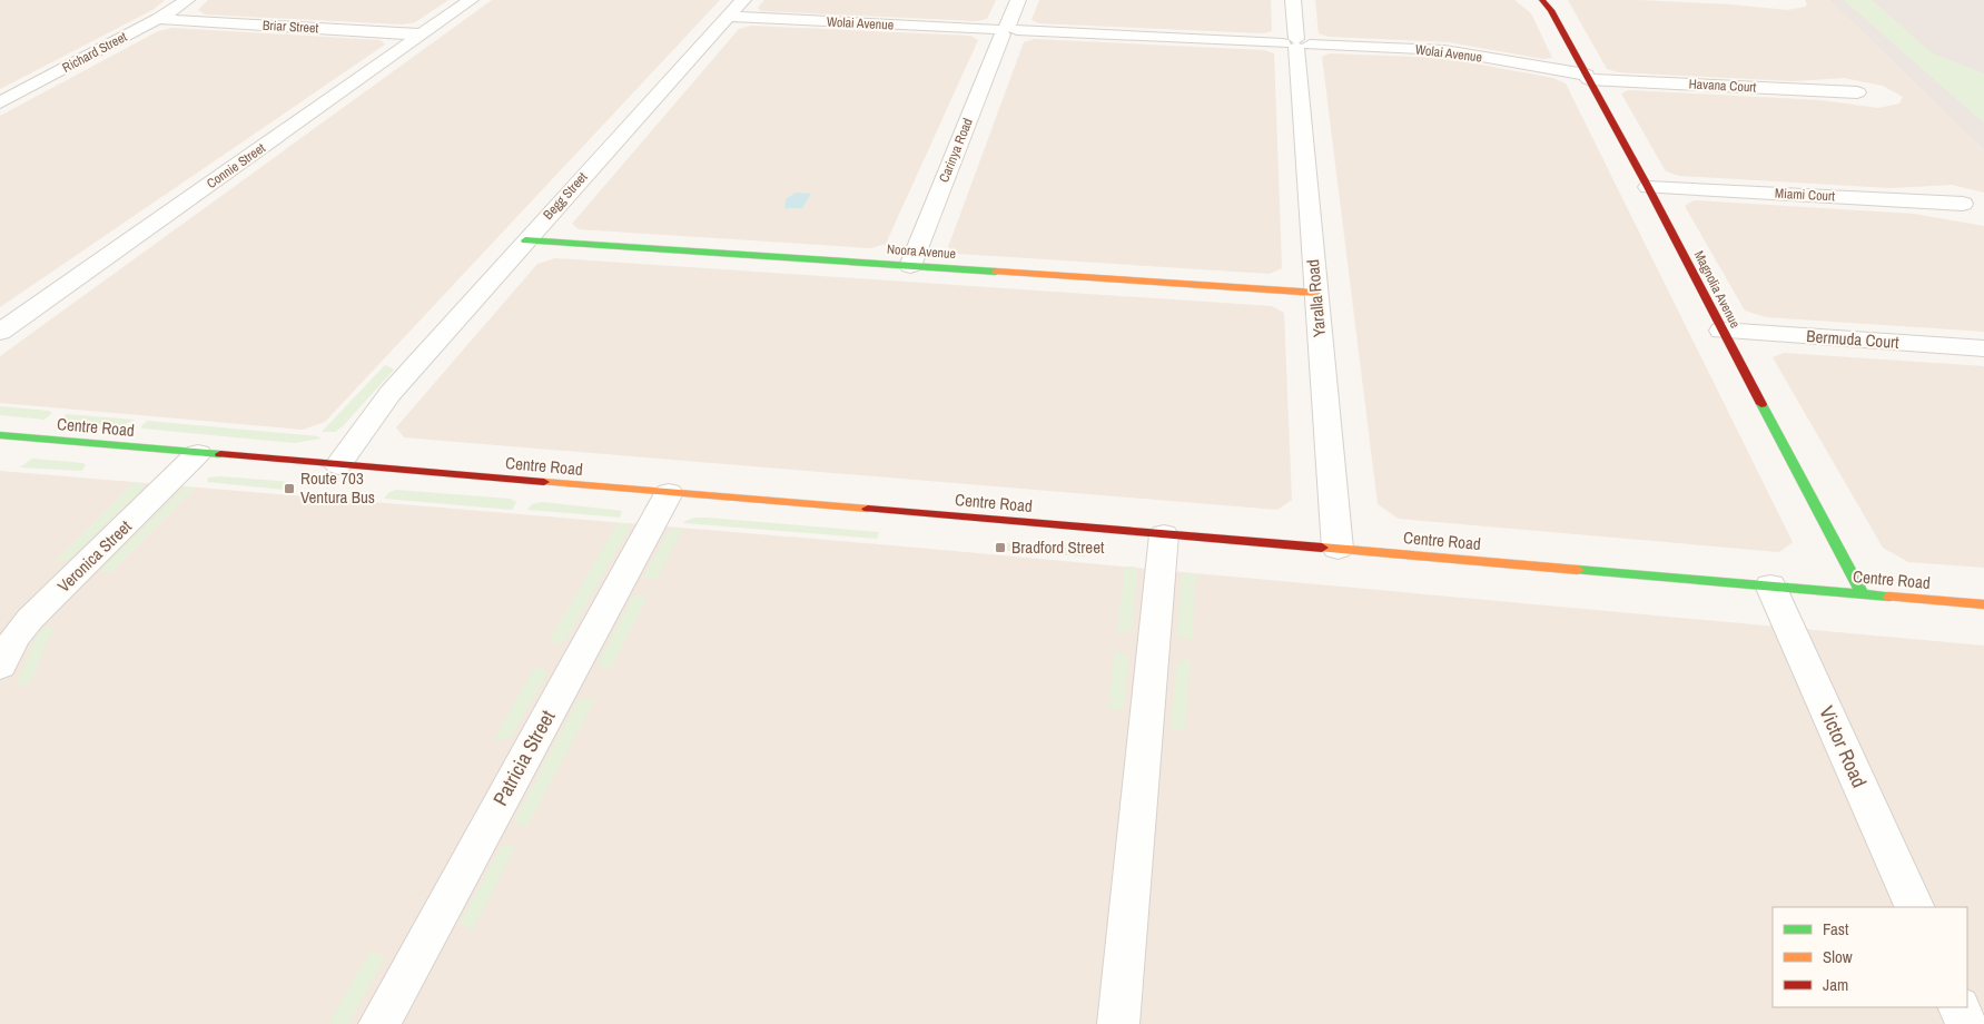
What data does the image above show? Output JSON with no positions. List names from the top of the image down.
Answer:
{
  "streets": {
    "street": [
      "Wolai Avenue",
      "Briar Street",
      "Richard Street",
      "Havana Court",
      "Carinya Road",
      "Connie Street",
      "Miami Court",
      "Begg Street",
      "Noora Avenue",
      "Magnolia Avenue",
      "Yaralla Road",
      "Bermuda Court",
      "Centre Road",
      "Veronica Street",
      "Victor Road",
      "Patricia Street"
    ]
  },
  "crossings": [
    ["Wolai Avenue", "Havana Court"],
    ["Wolai Avenue", "Carinya Road"],
    ["Wolai Avenue", "Begg Street"],
    ["Wolai Avenue", "Magnolia Avenue"],
    ["Wolai Avenue", "Yaralla Road"],
    ["Briar Street", "Richard Street"],
    ["Briar Street", "Connie Street"],
    ["Havana Court", "Magnolia Avenue"],
    ["Carinya Road", "Noora Avenue"],
    ["Miami Court", "Magnolia Avenue"],
    ["Begg Street", "Noora Avenue"],
    ["Begg Street", "Centre Road"],
    ["Noora Avenue", "Yaralla Road"],
    ["Magnolia Avenue", "Bermuda Court"],
    ["Magnolia Avenue", "Centre Road"],
    ["Yaralla Road", "Centre Road"],
    ["Centre Road", "Veronica Street"],
    ["Centre Road", "Victor Road"],
    ["Centre Road", "Patricia Street"]
  ],
  "places": {
    "transit": ["Route 703 Ventura Bus", "Bradford Street"]
  },
  "legend": ["Fast", "Slow", "Jam"]
}
